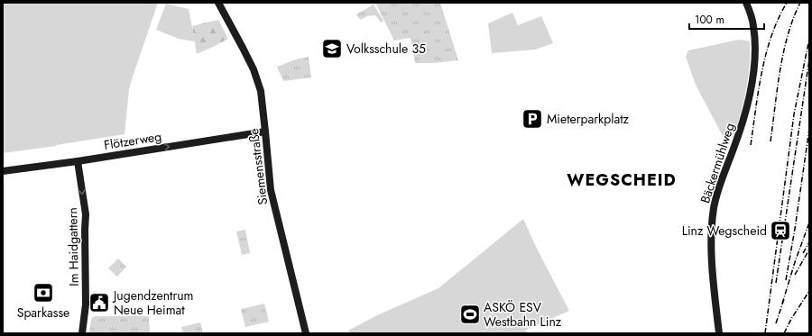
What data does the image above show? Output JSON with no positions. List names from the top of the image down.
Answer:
{
  "streets": {
    "street": [
      "Flötzerweg",
      "Bäckermühlweg",
      "Siemensstraße",
      "Im Haidgattern"
    ]
  },
  "crossings": [
    ["Flötzerweg", "Siemensstraße"],
    ["Flötzerweg", "Im Haidgattern"]
  ],
  "one_way": ["Flötzerweg", "Im Haidgattern"],
  "districts": ["WEGSCHEID"],
  "places": {
    "school or university": ["Volksschule 35"],
    "parking": ["Mieterparkplatz"],
    "station": ["Linz Wegscheid"],
    "bank": ["Sparkasse"],
    "public building": ["Jugendzentrum Neue Heimat"],
    "sports": ["ASKÖ ESV Westbahn Linz"]
  },
  "scale_bar": "100 m"
}
